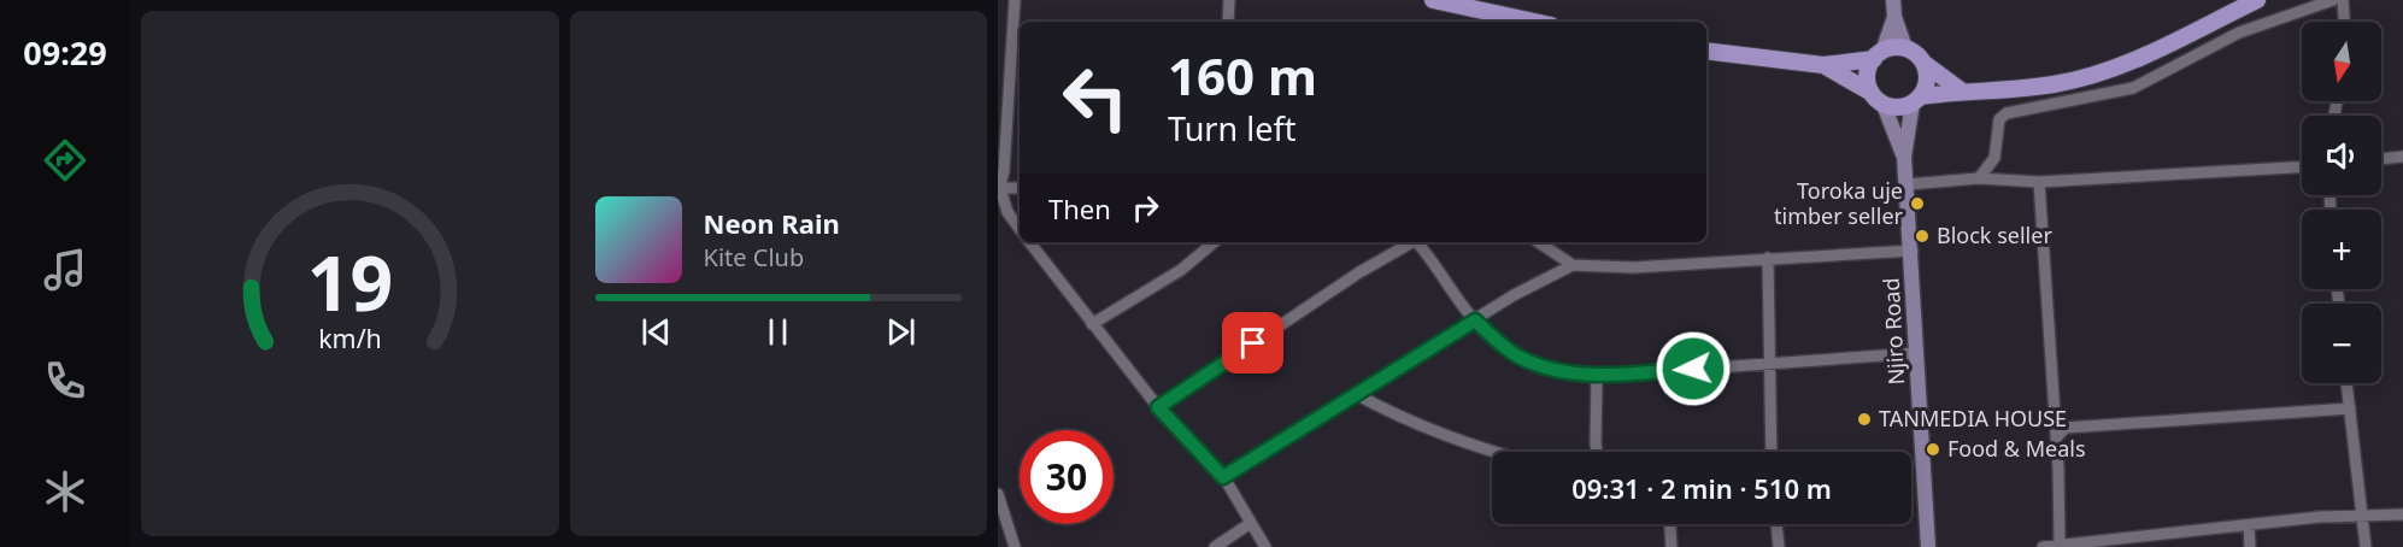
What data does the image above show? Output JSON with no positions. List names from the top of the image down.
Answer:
{
  "streets": {
    "street": ["Njiro Road"]
  },
  "places": [
    "Toroka uje timber seller",
    "Block seller",
    "TANMEDIA HOUSE",
    "Food & Meals"
  ],
  "north": "bottom",
  "page": {
    "tabs": "09:29",
    "map_buttons": ["+", "−"],
    "turn": ["160 m", "Turn left"],
    "then": "Then",
    "song": ["Neon Rain", "Kite Club"],
    "limit": "30",
    "trip": "09:31 · 2 min · 510 m",
    "gauge": ["19", "km/h"]
  }
}
